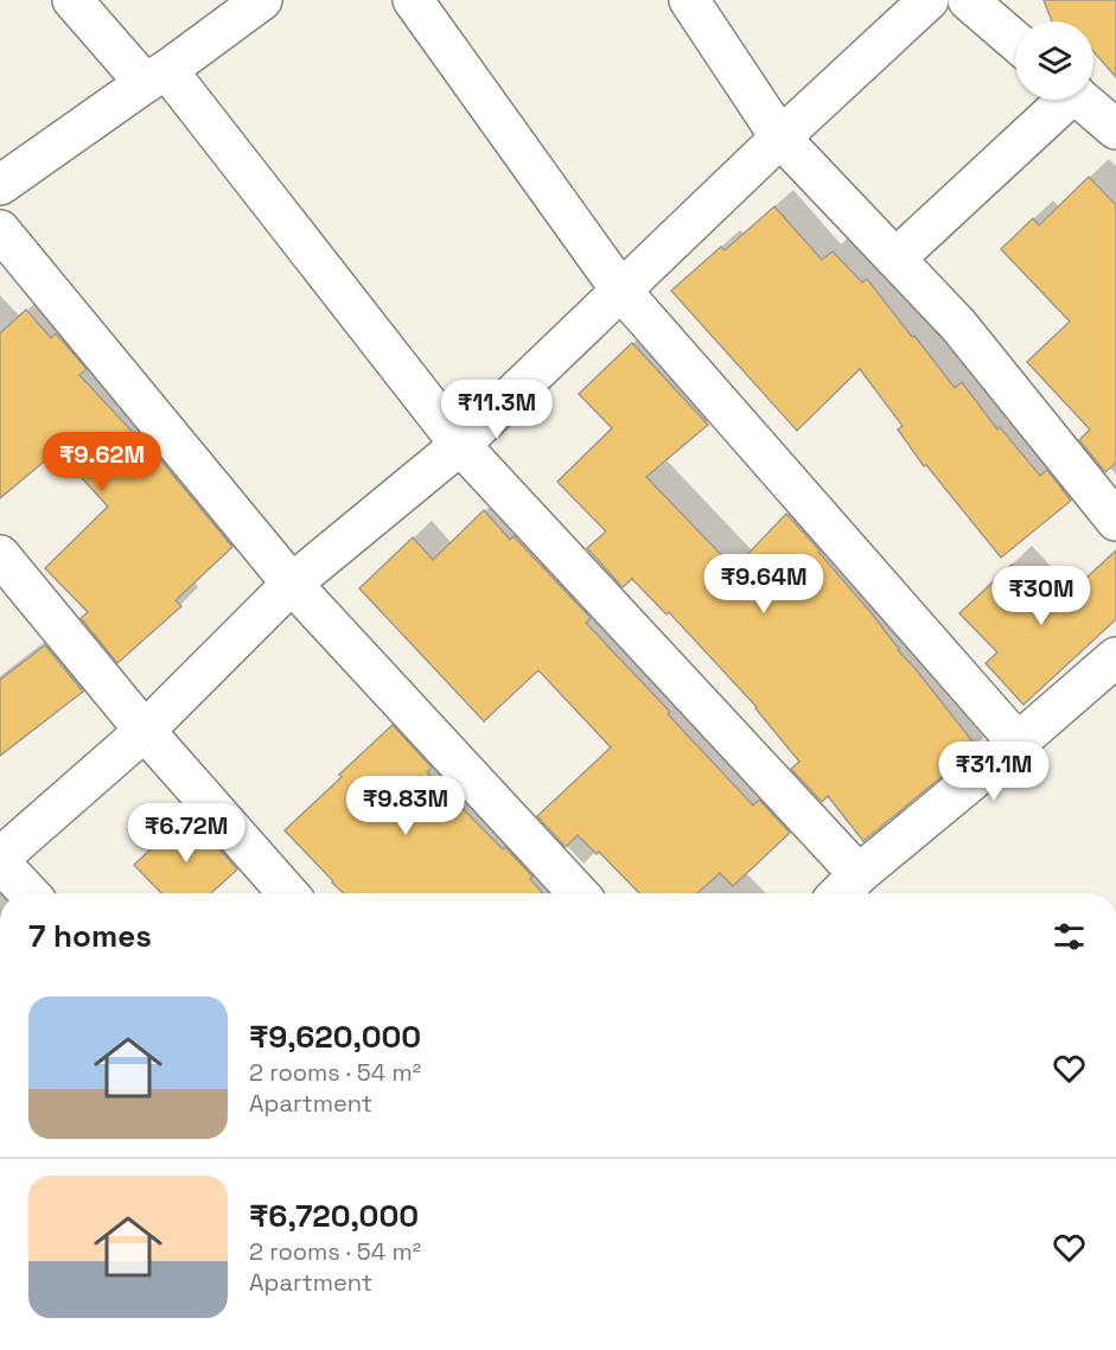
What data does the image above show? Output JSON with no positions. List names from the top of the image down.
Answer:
{
  "page": {
    "price": [
      "₹11.3M",
      "₹9.62M",
      "₹9.64M",
      "₹30M",
      "₹31.1M",
      "₹9.83M",
      "₹6.72M"
    ],
    "heading": "7 homes",
    "list": [
      {
        "name": "₹9,620,000",
        "note": "2 rooms · 54 m² · Apartment"
      },
      {
        "name": "₹6,720,000",
        "note": "2 rooms · 54 m² · Apartment"
      }
    ]
  }
}
